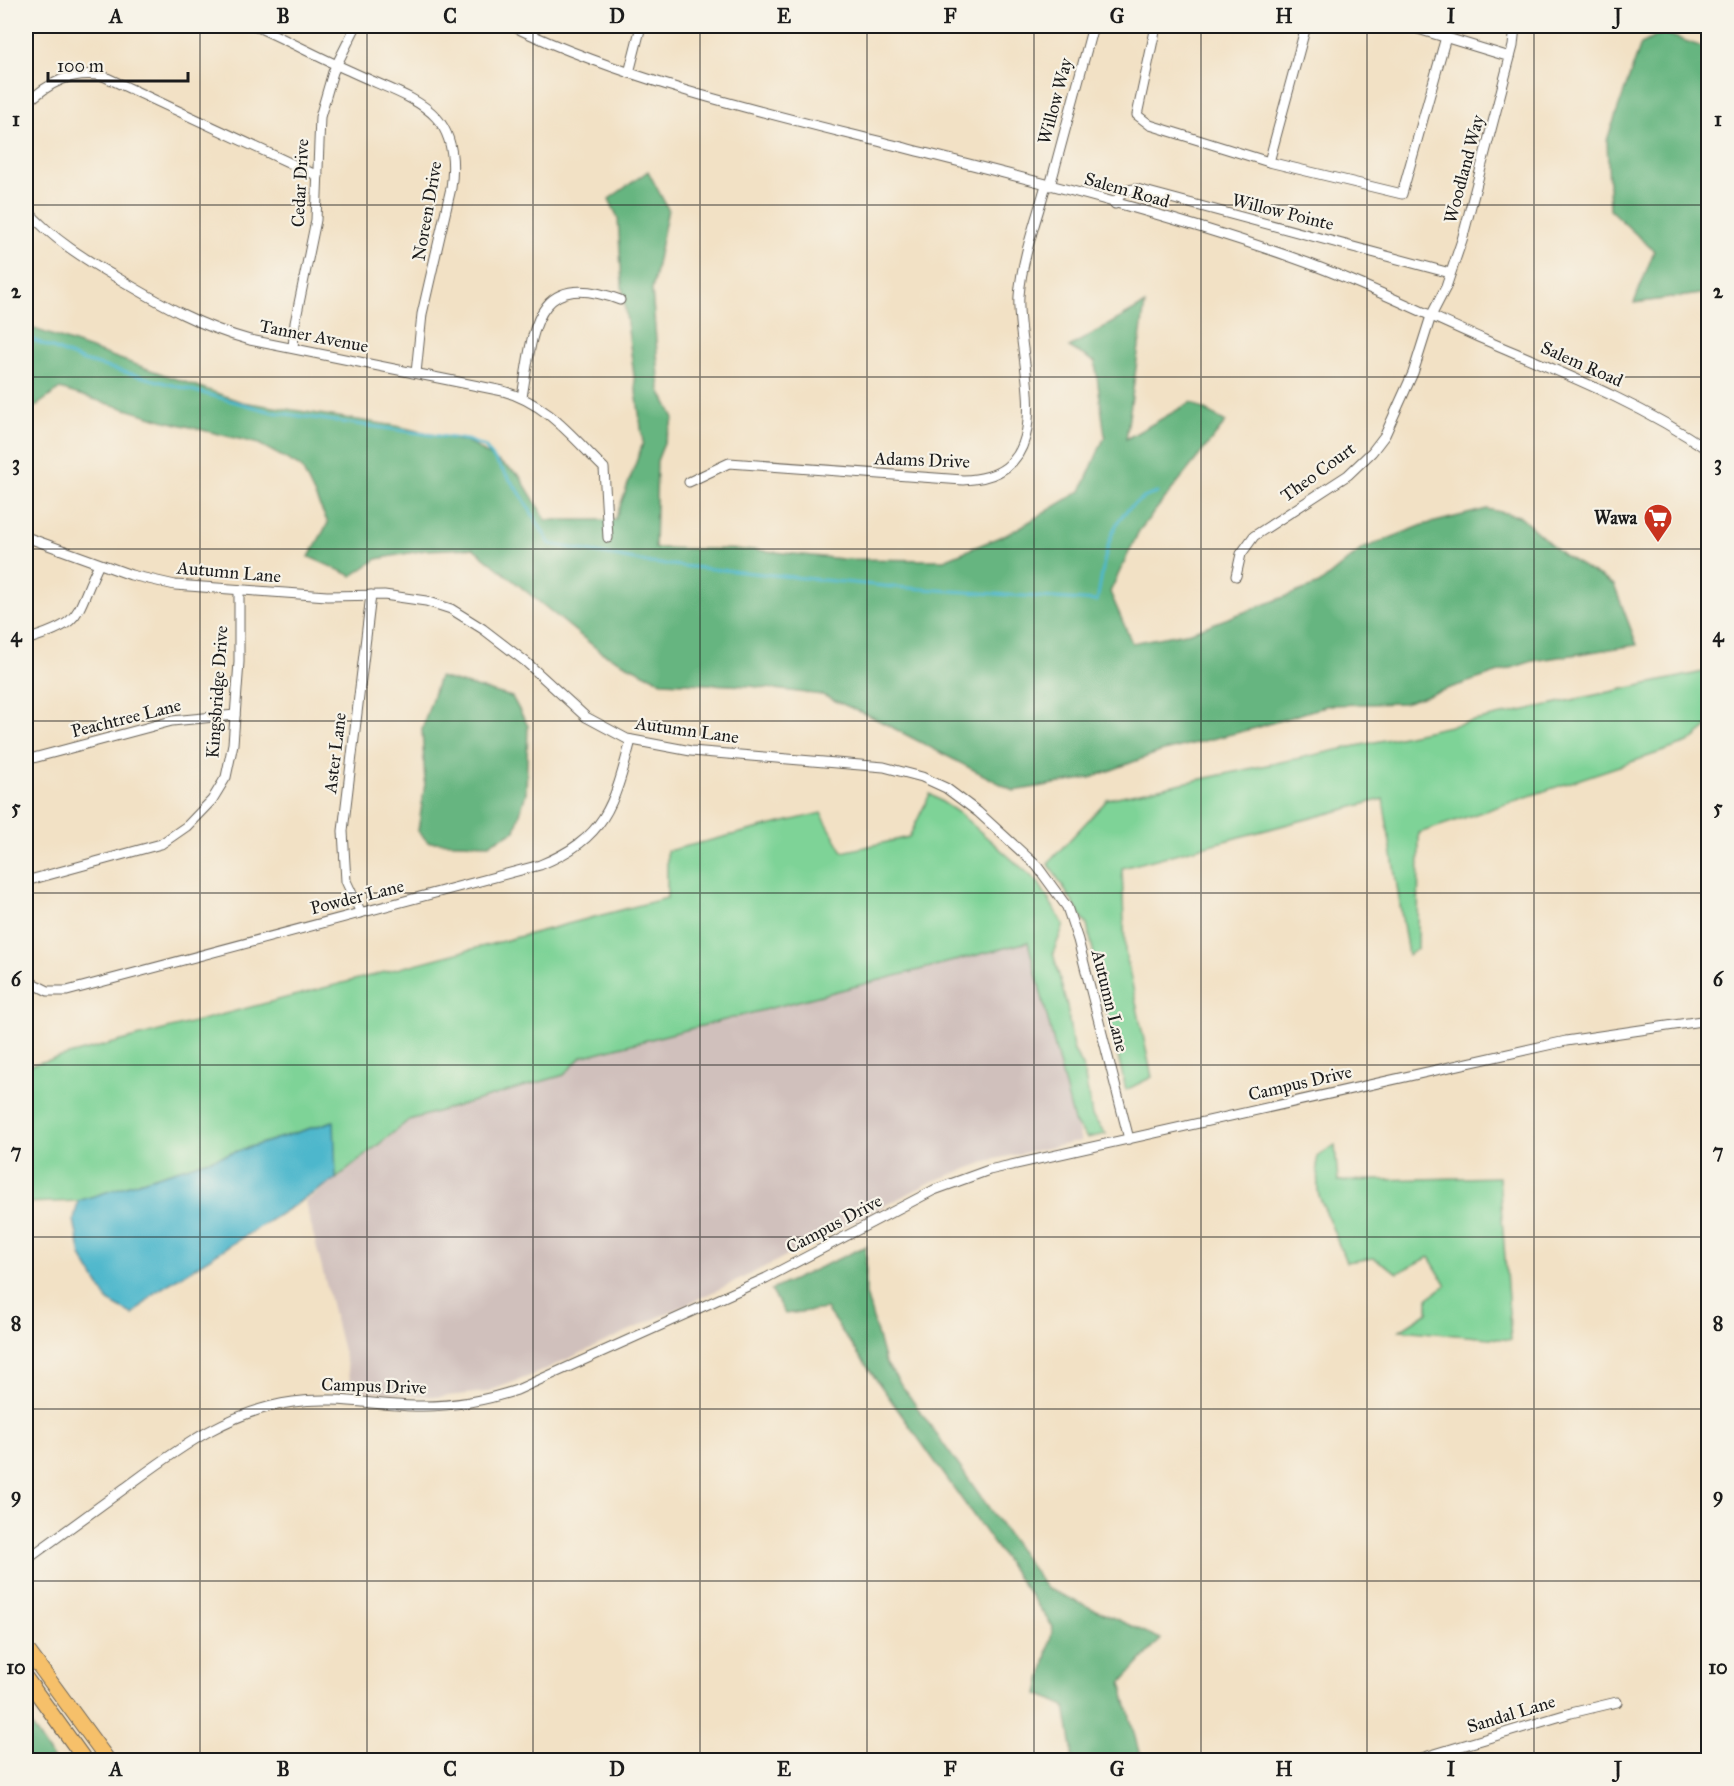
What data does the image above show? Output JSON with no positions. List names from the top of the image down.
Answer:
{
  "streets": {
    "street": [
      "Willow Way",
      "Woodland Way",
      "Cedar Drive",
      "Salem Road",
      "Noreen Drive",
      "Willow Pointe",
      "Tanner Avenue",
      "Adams Drive",
      "Theo Court",
      "Autumn Lane",
      "Kingsbridge Drive",
      "Peachtree Lane",
      "Aster Lane",
      "Powder Lane",
      "Campus Drive",
      "Sandal Lane"
    ]
  },
  "crossings": [
    ["Willow Way", "Salem Road"],
    ["Willow Way", "Adams Drive"],
    ["Woodland Way", "Salem Road"],
    ["Woodland Way", "Willow Pointe"],
    ["Woodland Way", "Theo Court"],
    ["Cedar Drive", "Noreen Drive"],
    ["Cedar Drive", "Tanner Avenue"],
    ["Salem Road", "Willow Pointe"],
    ["Salem Road", "Adams Drive"],
    ["Salem Road", "Theo Court"],
    ["Noreen Drive", "Tanner Avenue"],
    ["Autumn Lane", "Kingsbridge Drive"],
    ["Autumn Lane", "Aster Lane"],
    ["Autumn Lane", "Powder Lane"],
    ["Autumn Lane", "Campus Drive"],
    ["Kingsbridge Drive", "Peachtree Lane"],
    ["Aster Lane", "Powder Lane"]
  ],
  "places": {
    "supermarket": ["Wawa"]
  },
  "scale_bar": "100 m",
  "grid": {
    "columns": [
      "A",
      "B",
      "C",
      "D",
      "E",
      "F",
      "G",
      "H",
      "I",
      "J"
    ],
    "rows": [
      "1",
      "2",
      "3",
      "4",
      "5",
      "6",
      "7",
      "8",
      "9",
      "10"
    ]
  }
}
